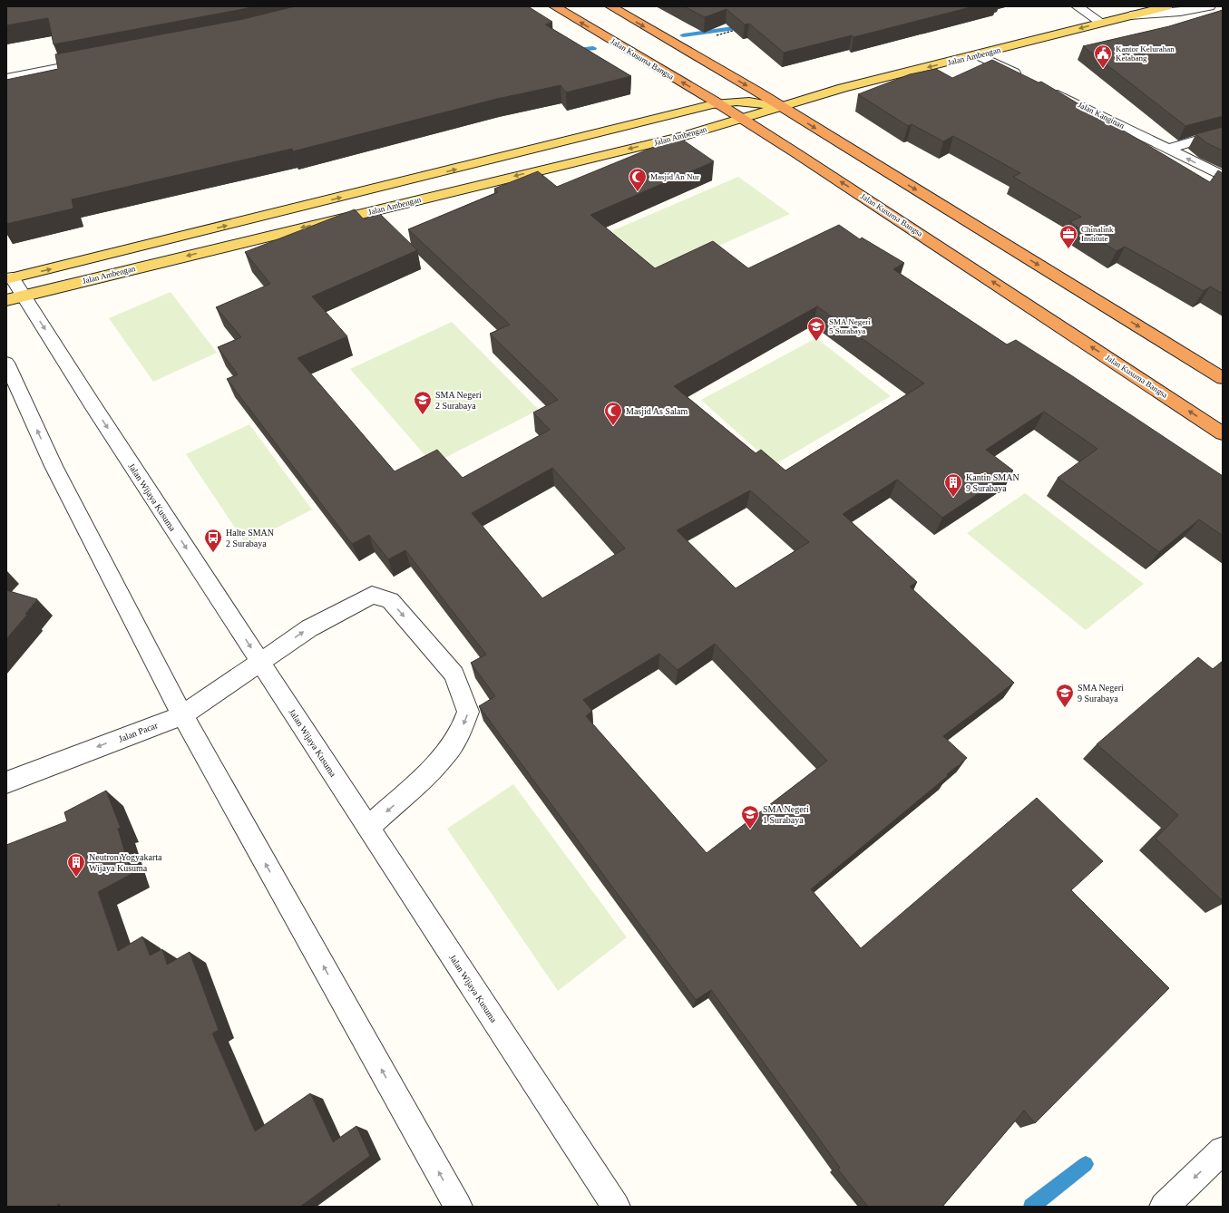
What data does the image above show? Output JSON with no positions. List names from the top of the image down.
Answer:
{
  "streets": {
    "highway": ["Jalan Kusuma Bangsa"],
    "main road": ["Jalan Ambengan"],
    "street": ["Jalan Kanginan", "Jalan Wijaya Kusuma", "Jalan Pacar"]
  },
  "crossings": [
    ["Jalan Ambengan", "Jalan Kusuma Bangsa"],
    ["Jalan Ambengan", "Jalan Wijaya Kusuma"],
    ["Jalan Wijaya Kusuma", "Jalan Pacar"]
  ],
  "places": {
    "public building": ["Kantor Kelurahan Ketabang"],
    "mosque": ["Masjid An Nur", "Masjid As Salam"],
    "office": ["Chinalink Institute"],
    "school or university": [
      "SMA Negeri 5 Surabaya",
      "SMA Negeri 2 Surabaya",
      "SMA Negeri 9 Surabaya",
      "SMA Negeri 1 Surabaya"
    ],
    "building": ["Kantin SMAN 9 Surabaya", "Neutron Yogyakarta Wijaya Kusuma"],
    "bus stop": ["Halte SMAN 2 Surabaya"]
  }
}
